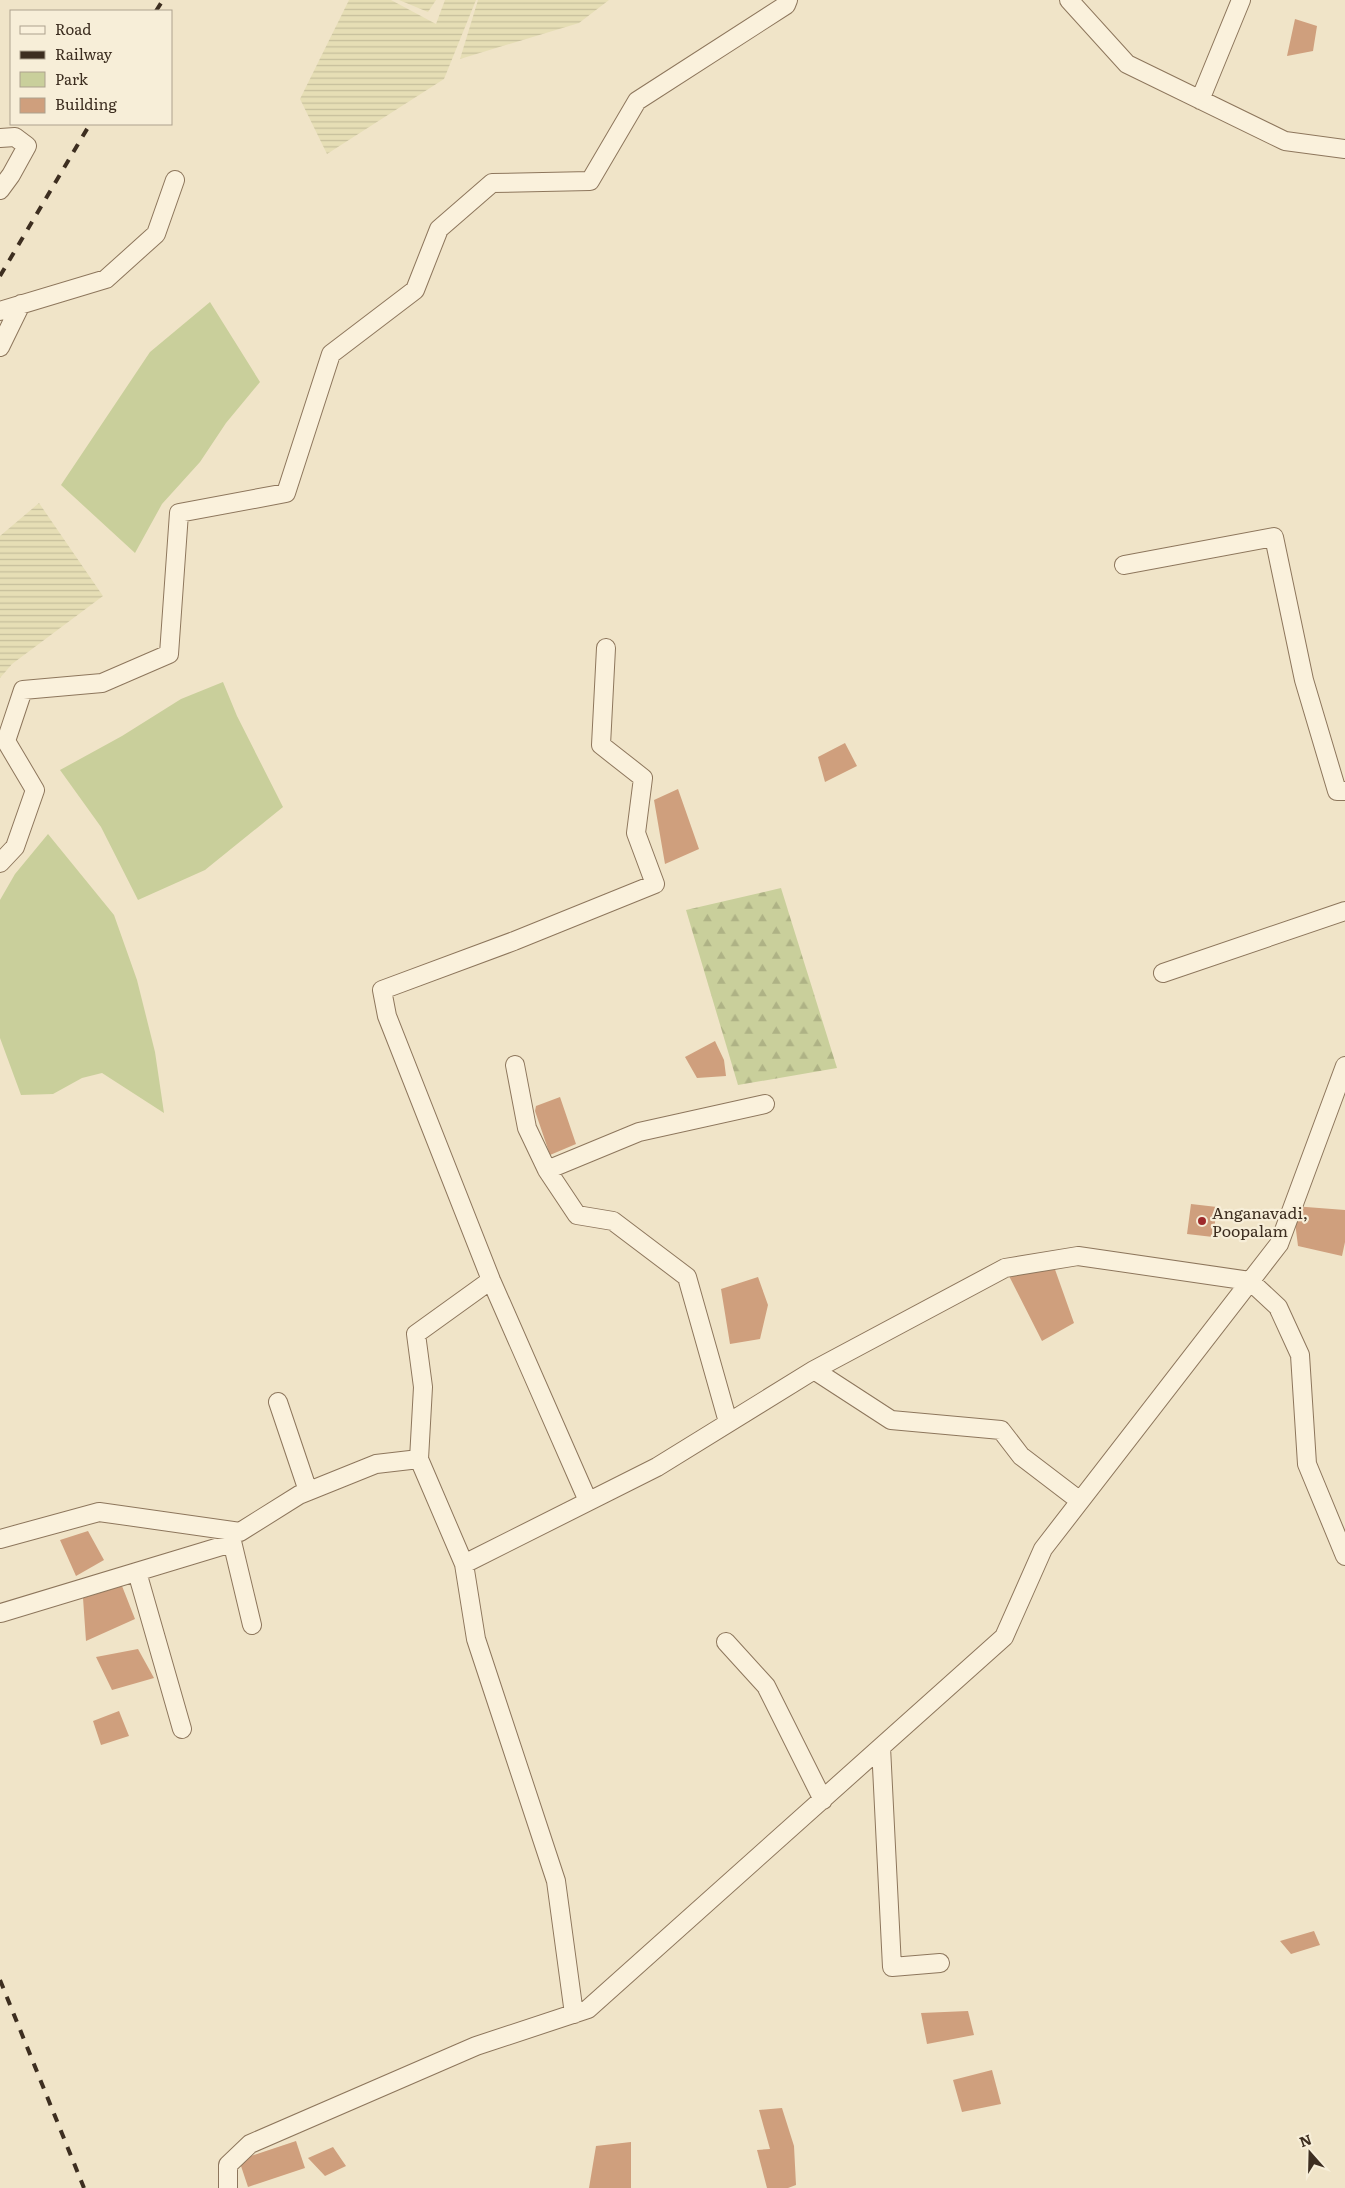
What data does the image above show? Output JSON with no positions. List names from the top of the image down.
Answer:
{
  "places": ["Anganavadi, Poopalam"],
  "legend": [
    "Road",
    "Railway",
    "Park",
    "Building"
  ],
  "north": "top"
}
